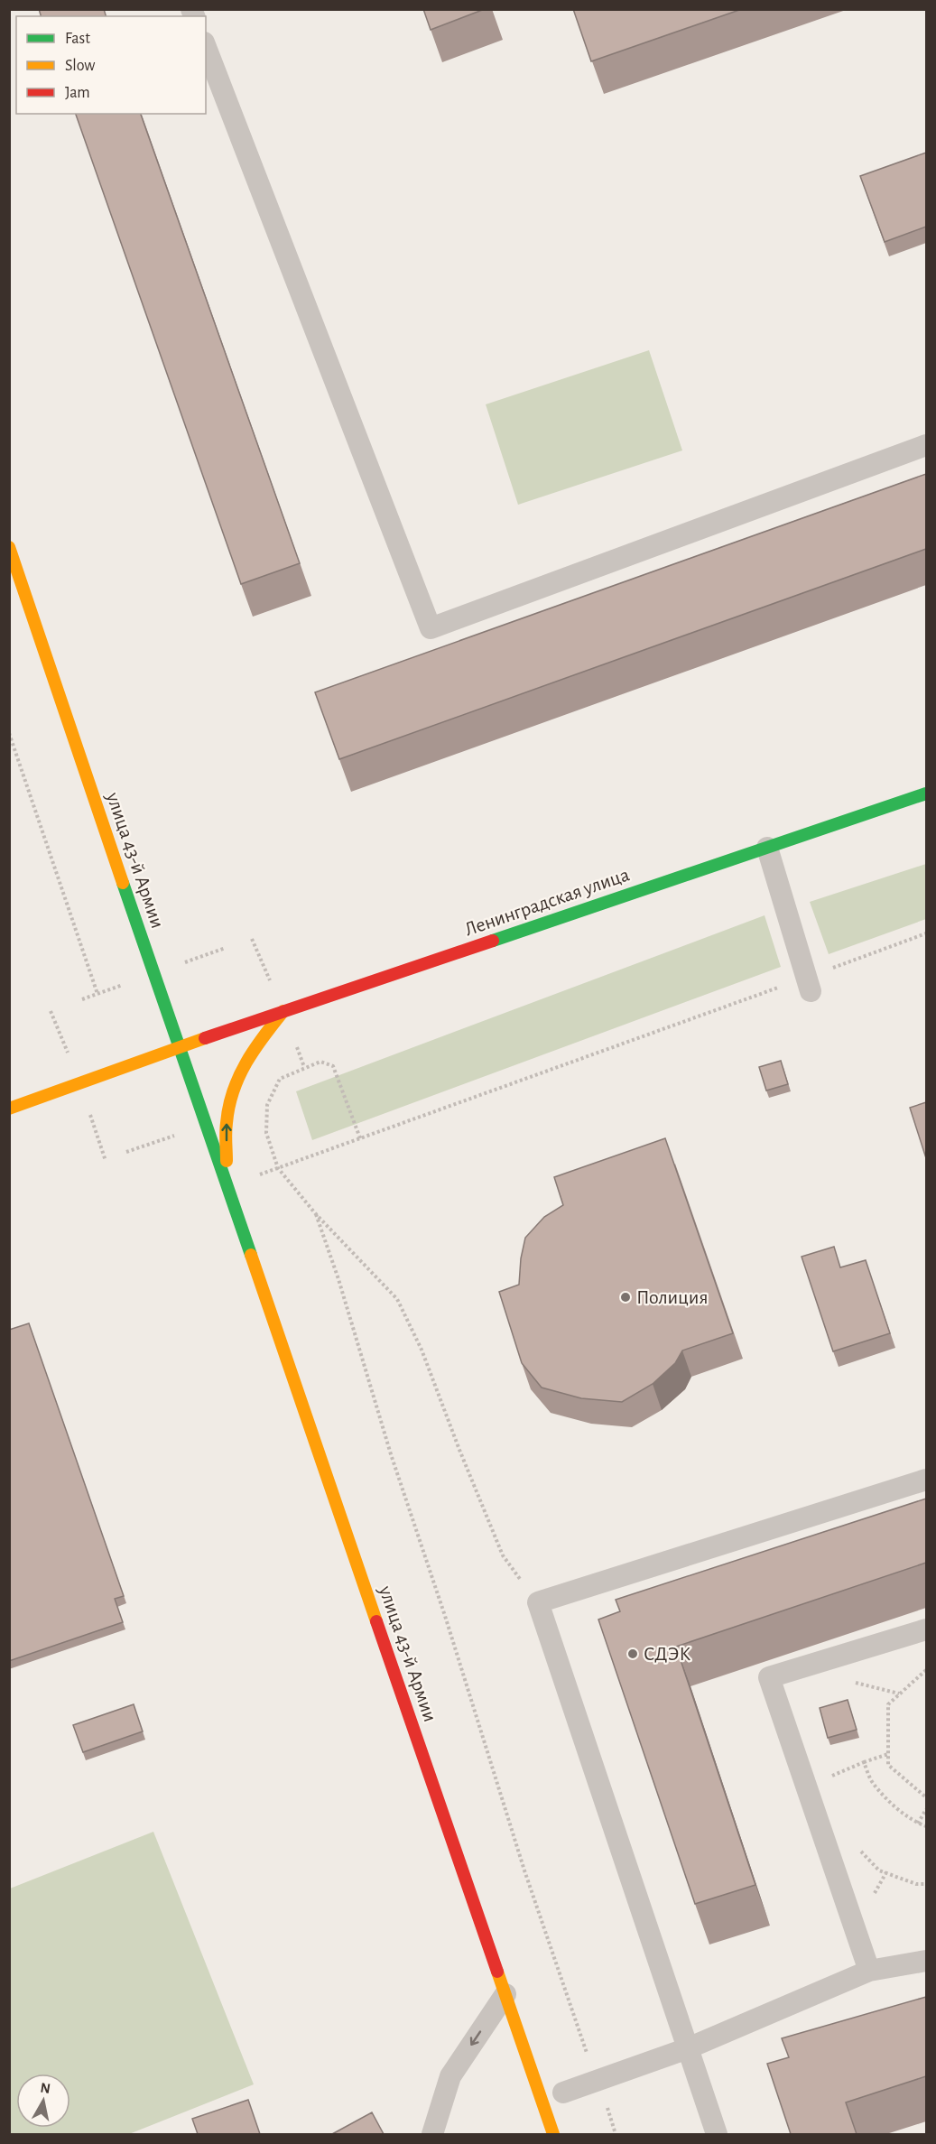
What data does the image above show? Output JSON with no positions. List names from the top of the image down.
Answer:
{
  "streets": {
    "main road": ["улица 43-й Армии", "Ленинградская улица"]
  },
  "crossings": [
    ["улица 43-й Армии", "Ленинградская улица"]
  ],
  "places": ["Полиция", "СДЭК"],
  "legend": ["Fast", "Slow", "Jam"],
  "north": "top"
}
